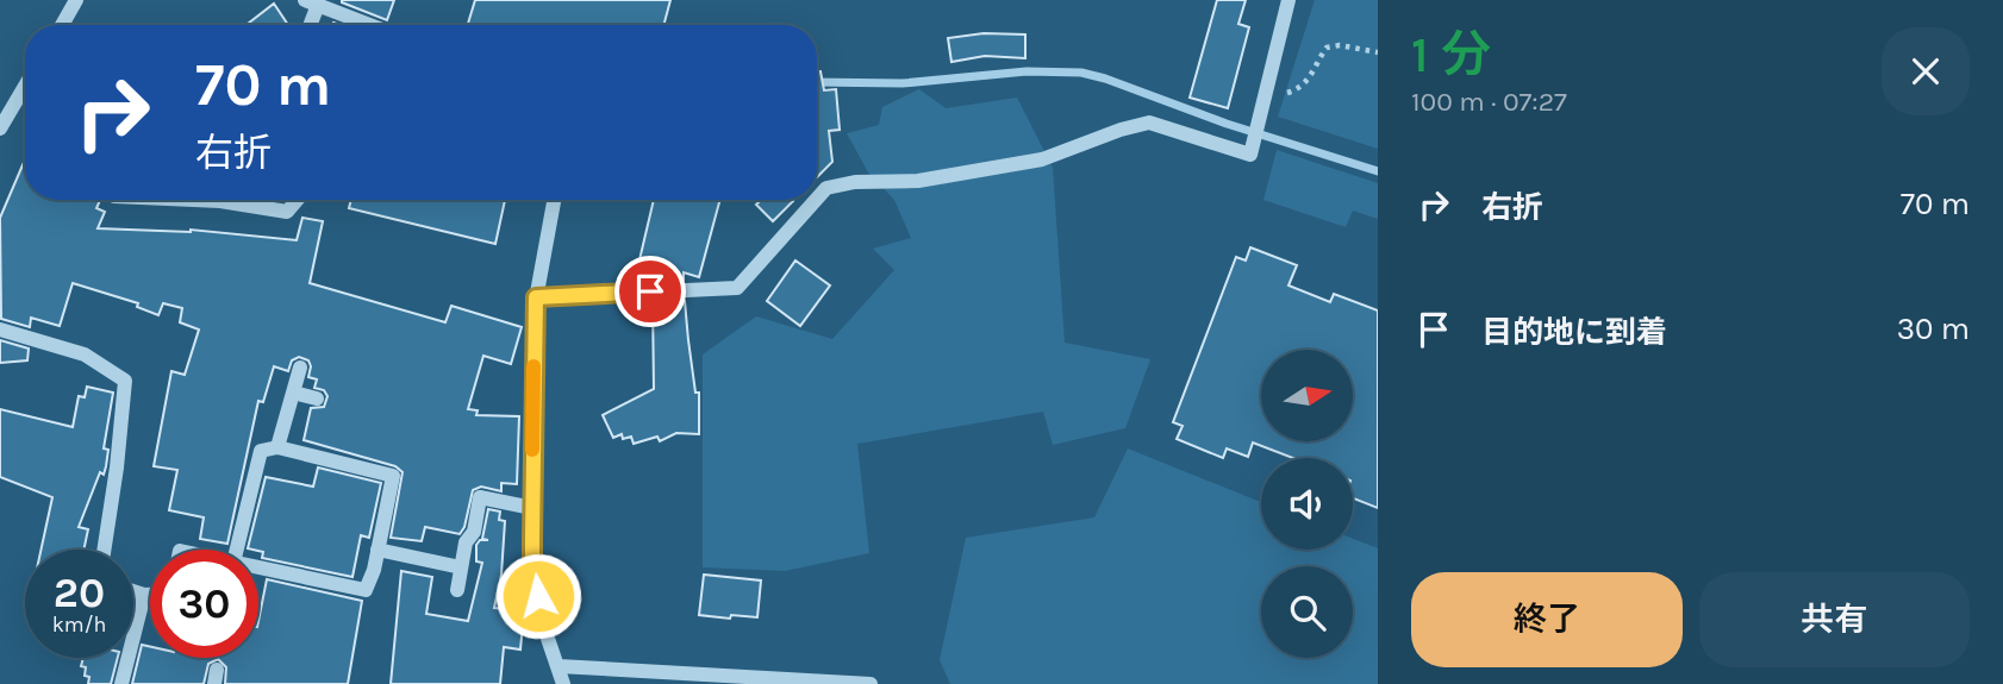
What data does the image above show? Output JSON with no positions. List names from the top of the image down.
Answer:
{
  "north": "right",
  "page": {
    "heading": ["1 分", "100 m · 07:27"],
    "turn": ["70 m", "右折"],
    "list": [
      {
        "name": "右折",
        "value": "70 m"
      },
      {
        "name": "目的地に到着",
        "value": "30 m"
      }
    ],
    "speed": "20 km/h",
    "limit": "30",
    "buttons": ["終了", "共有"]
  }
}
